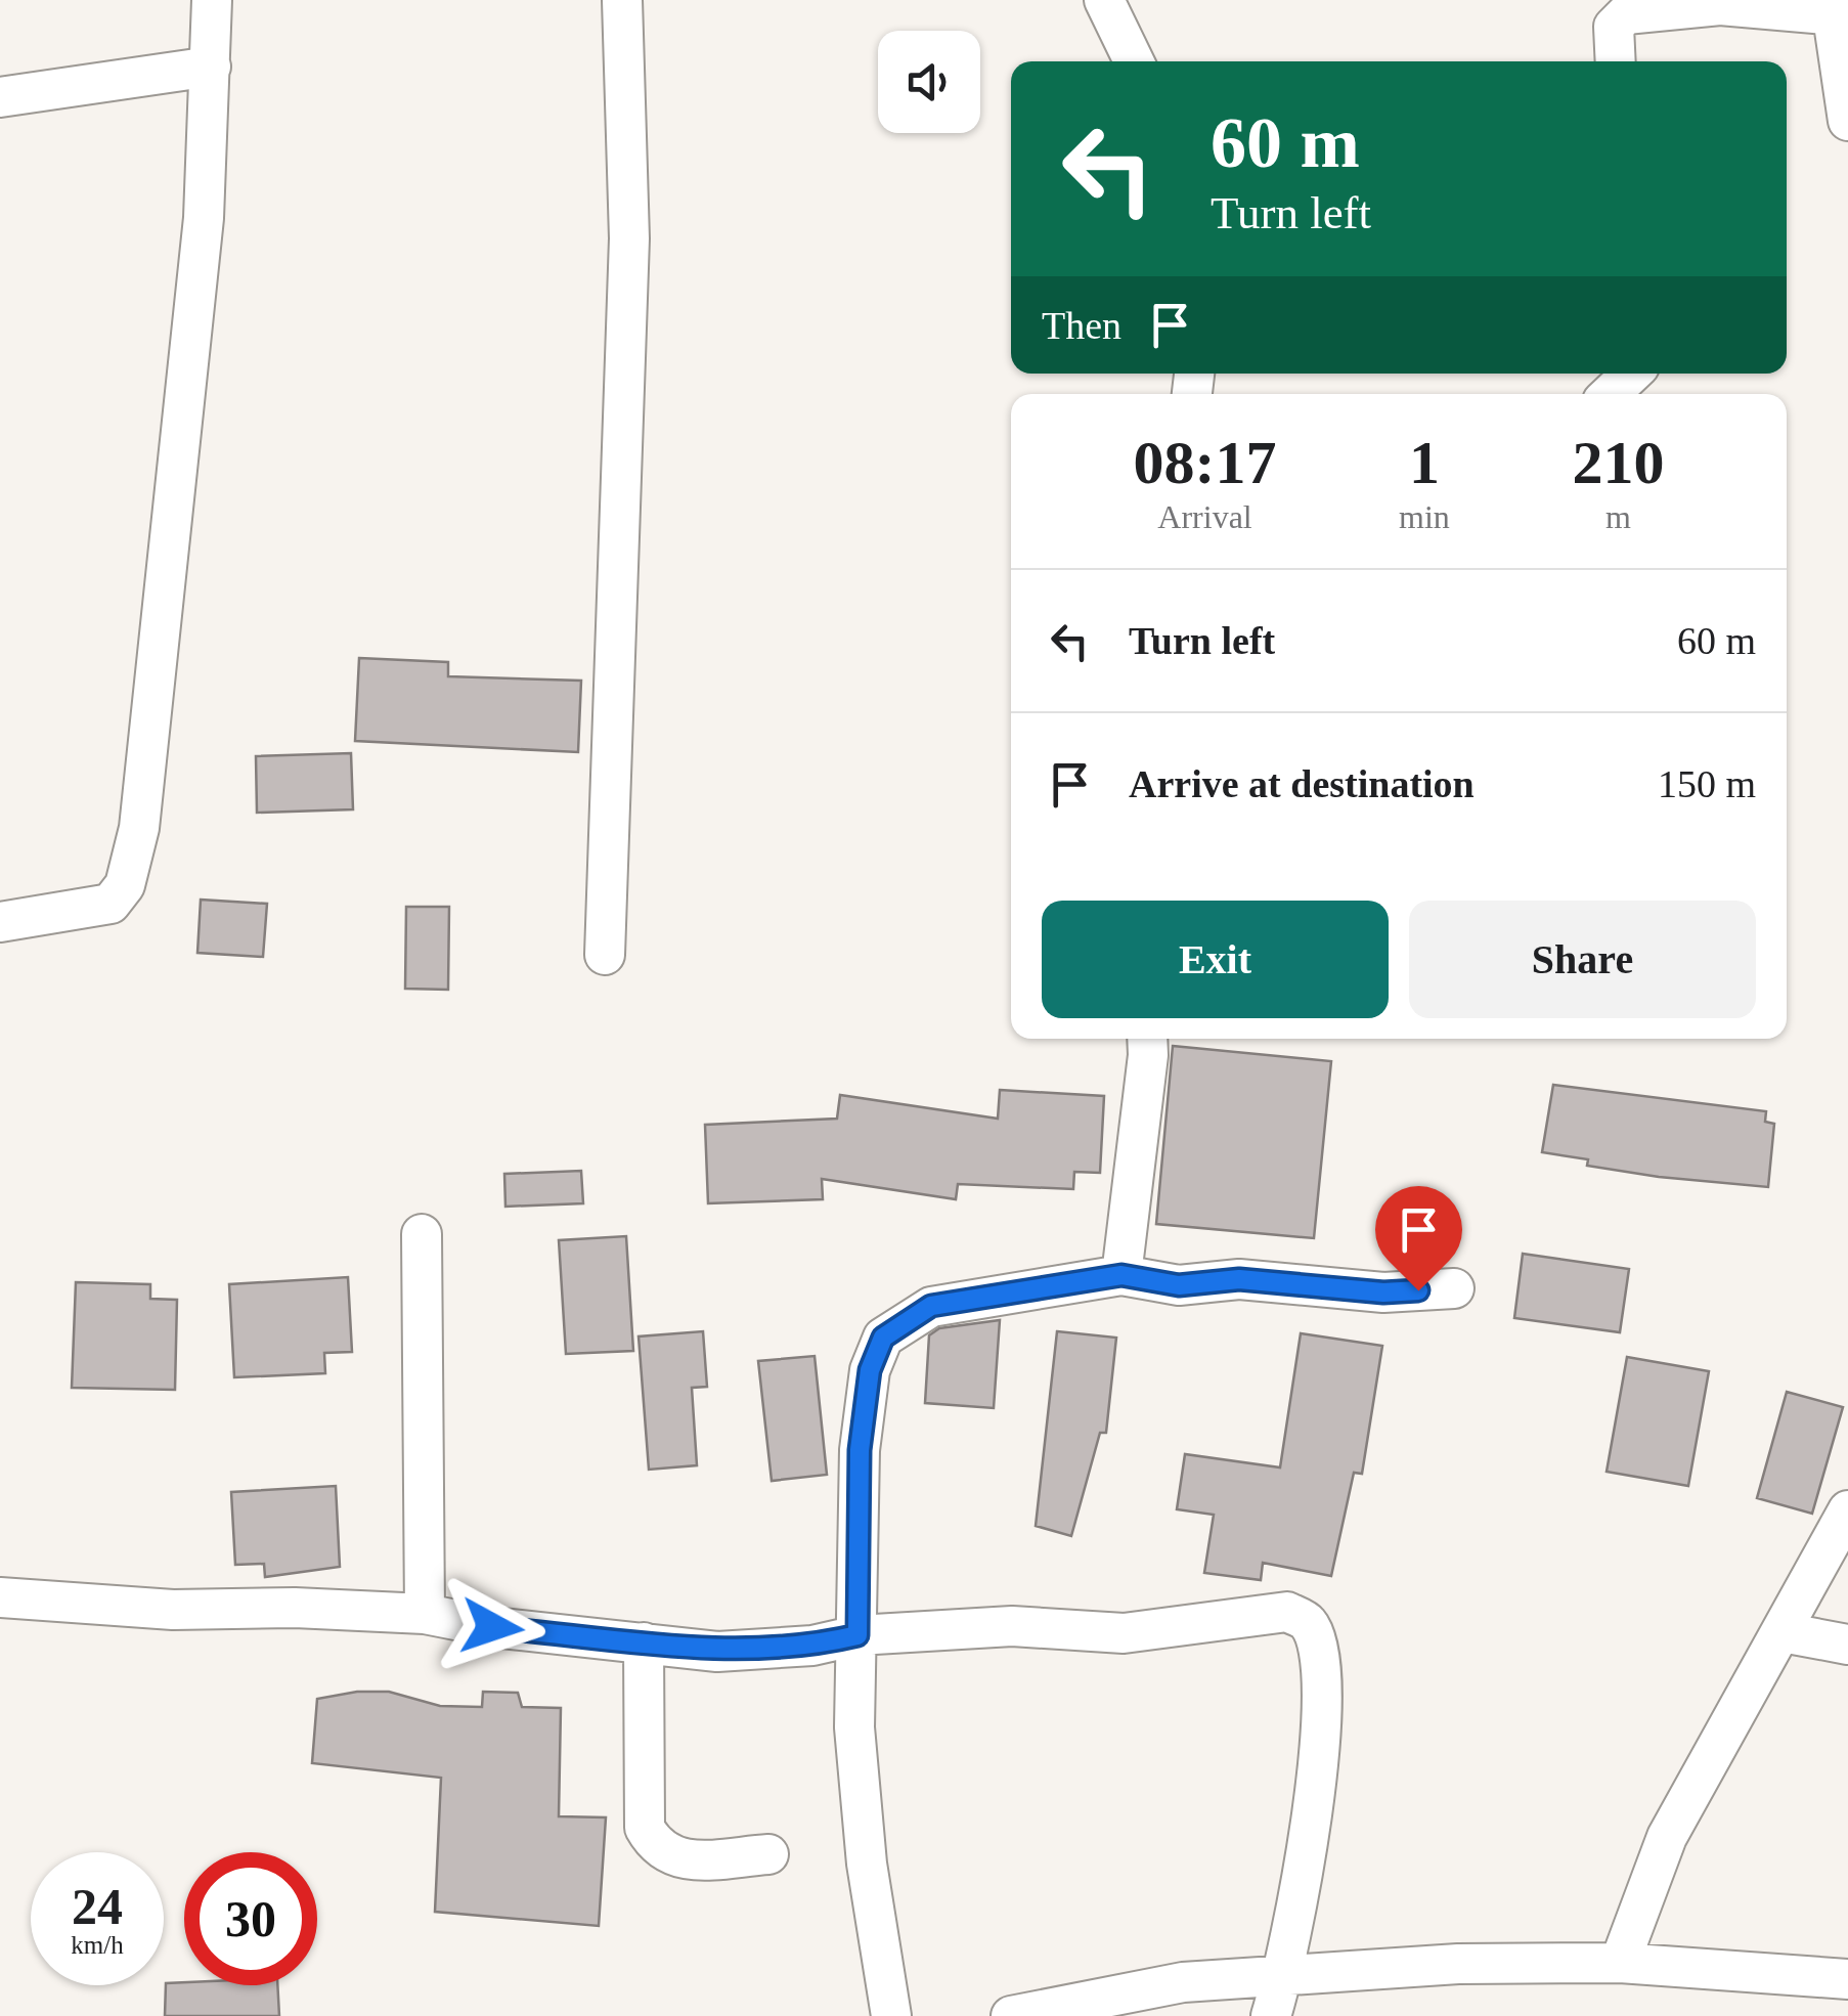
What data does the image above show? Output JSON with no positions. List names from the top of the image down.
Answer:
{
  "page": {
    "turn": ["60 m", "Turn left"],
    "then": "Then",
    "eta": [
      "08:17",
      "Arrival",
      "1",
      "min",
      "210",
      "m"
    ],
    "list": [
      {
        "name": "Turn left",
        "value": "60 m"
      },
      {
        "name": "Arrive at destination",
        "value": "150 m"
      }
    ],
    "buttons": ["Exit", "Share"],
    "speed": "24 km/h",
    "limit": "30"
  }
}
